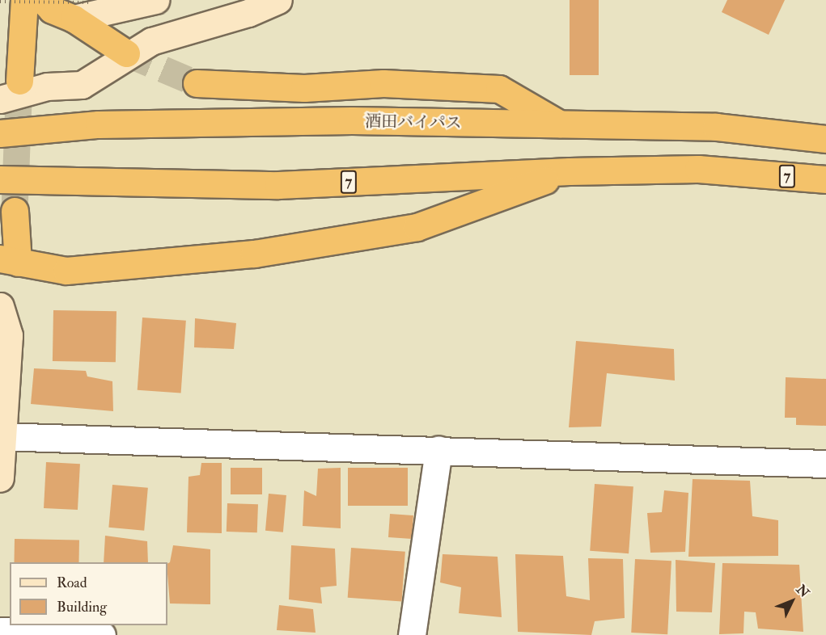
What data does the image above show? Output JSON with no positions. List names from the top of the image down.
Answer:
{
  "streets": {
    "highway": ["酒田バイパス", "7"]
  },
  "legend": ["Road", "Building"],
  "north": "top right"
}
